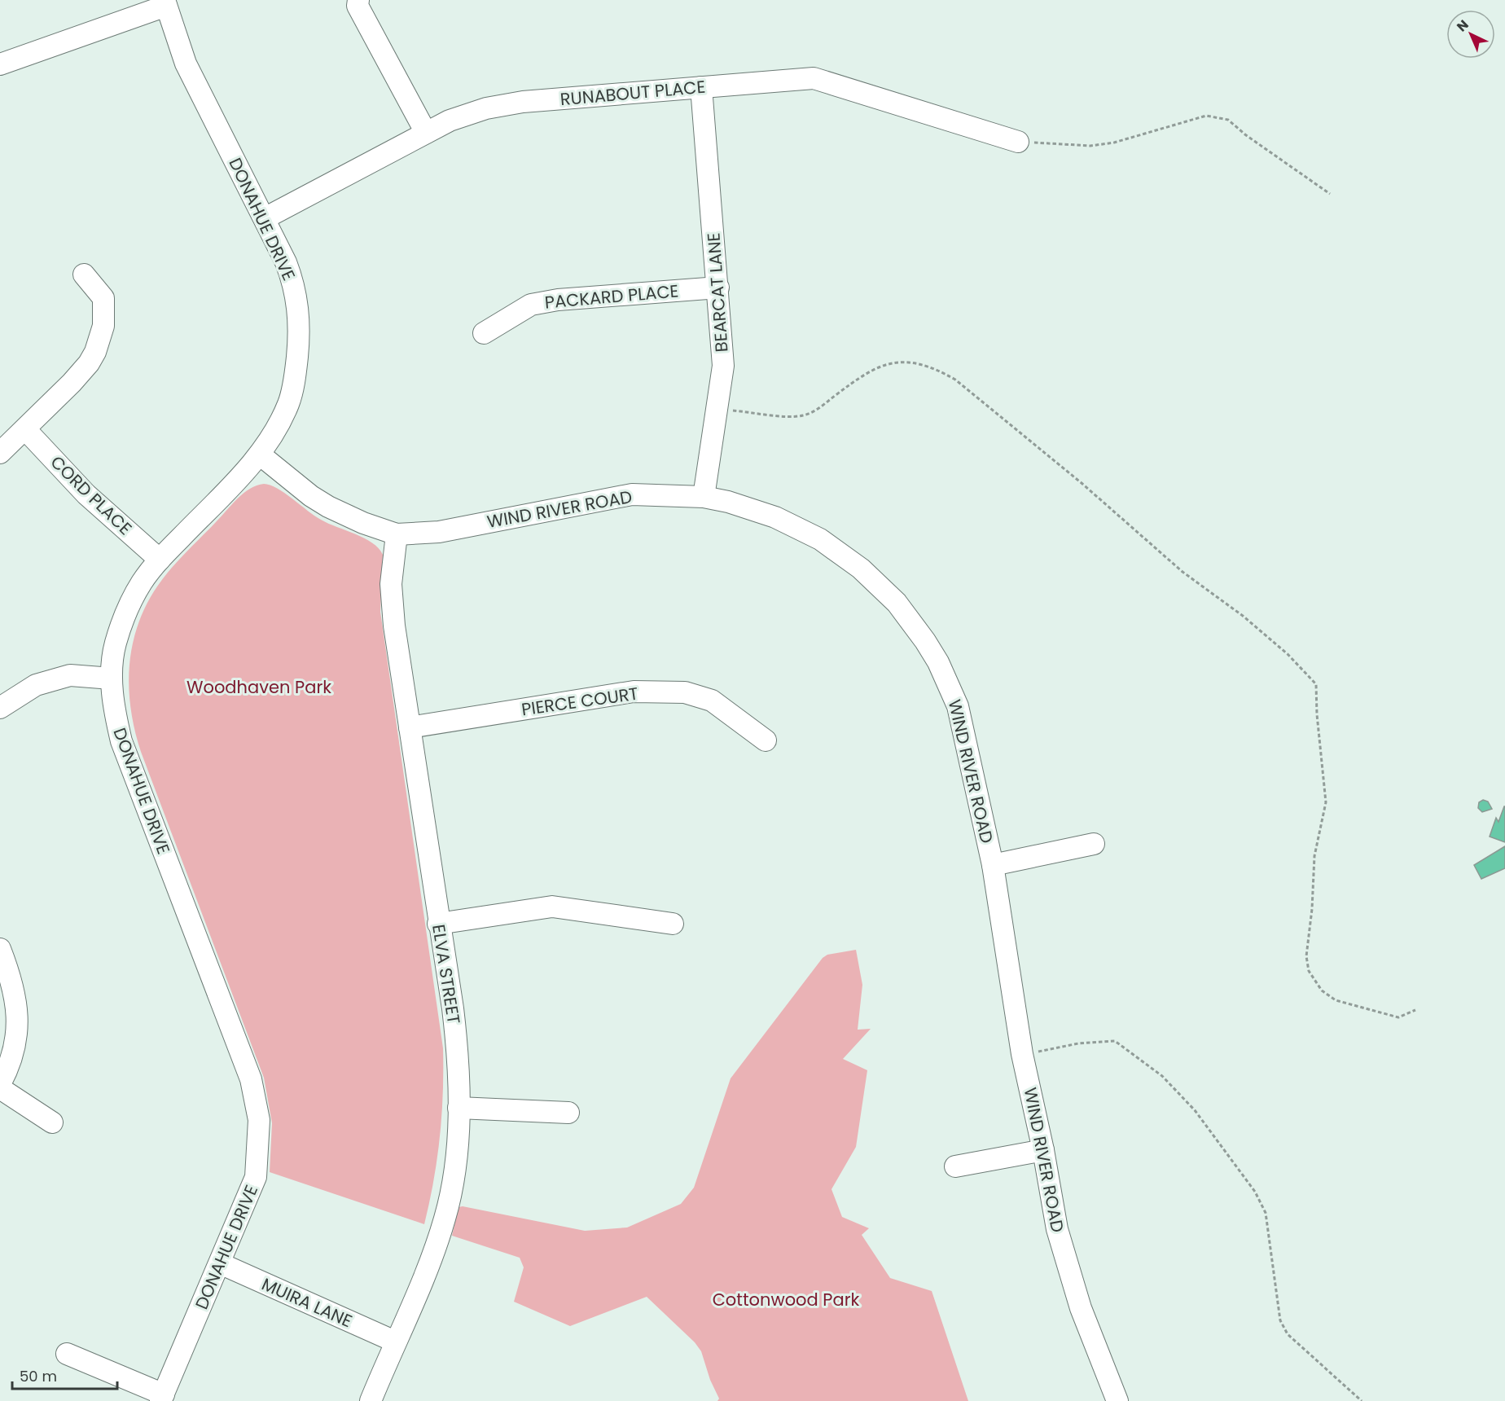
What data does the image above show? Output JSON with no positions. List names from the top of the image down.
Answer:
{
  "streets": {
    "street": [
      "RUNABOUT PLACE",
      "DONAHUE DRIVE",
      "BEARCAT LANE",
      "PACKARD PLACE",
      "CORD PLACE",
      "WIND RIVER ROAD",
      "PIERCE COURT",
      "ELVA STREET",
      "MUIRA LANE"
    ]
  },
  "crossings": [
    ["RUNABOUT PLACE", "DONAHUE DRIVE"],
    ["RUNABOUT PLACE", "BEARCAT LANE"],
    ["DONAHUE DRIVE", "CORD PLACE"],
    ["DONAHUE DRIVE", "WIND RIVER ROAD"],
    ["DONAHUE DRIVE", "MUIRA LANE"],
    ["BEARCAT LANE", "PACKARD PLACE"],
    ["BEARCAT LANE", "WIND RIVER ROAD"],
    ["WIND RIVER ROAD", "ELVA STREET"],
    ["PIERCE COURT", "ELVA STREET"],
    ["ELVA STREET", "MUIRA LANE"]
  ],
  "parks": ["Woodhaven Park", "Cottonwood Park"],
  "scale_bar": "50 m",
  "north": "top left"
}
